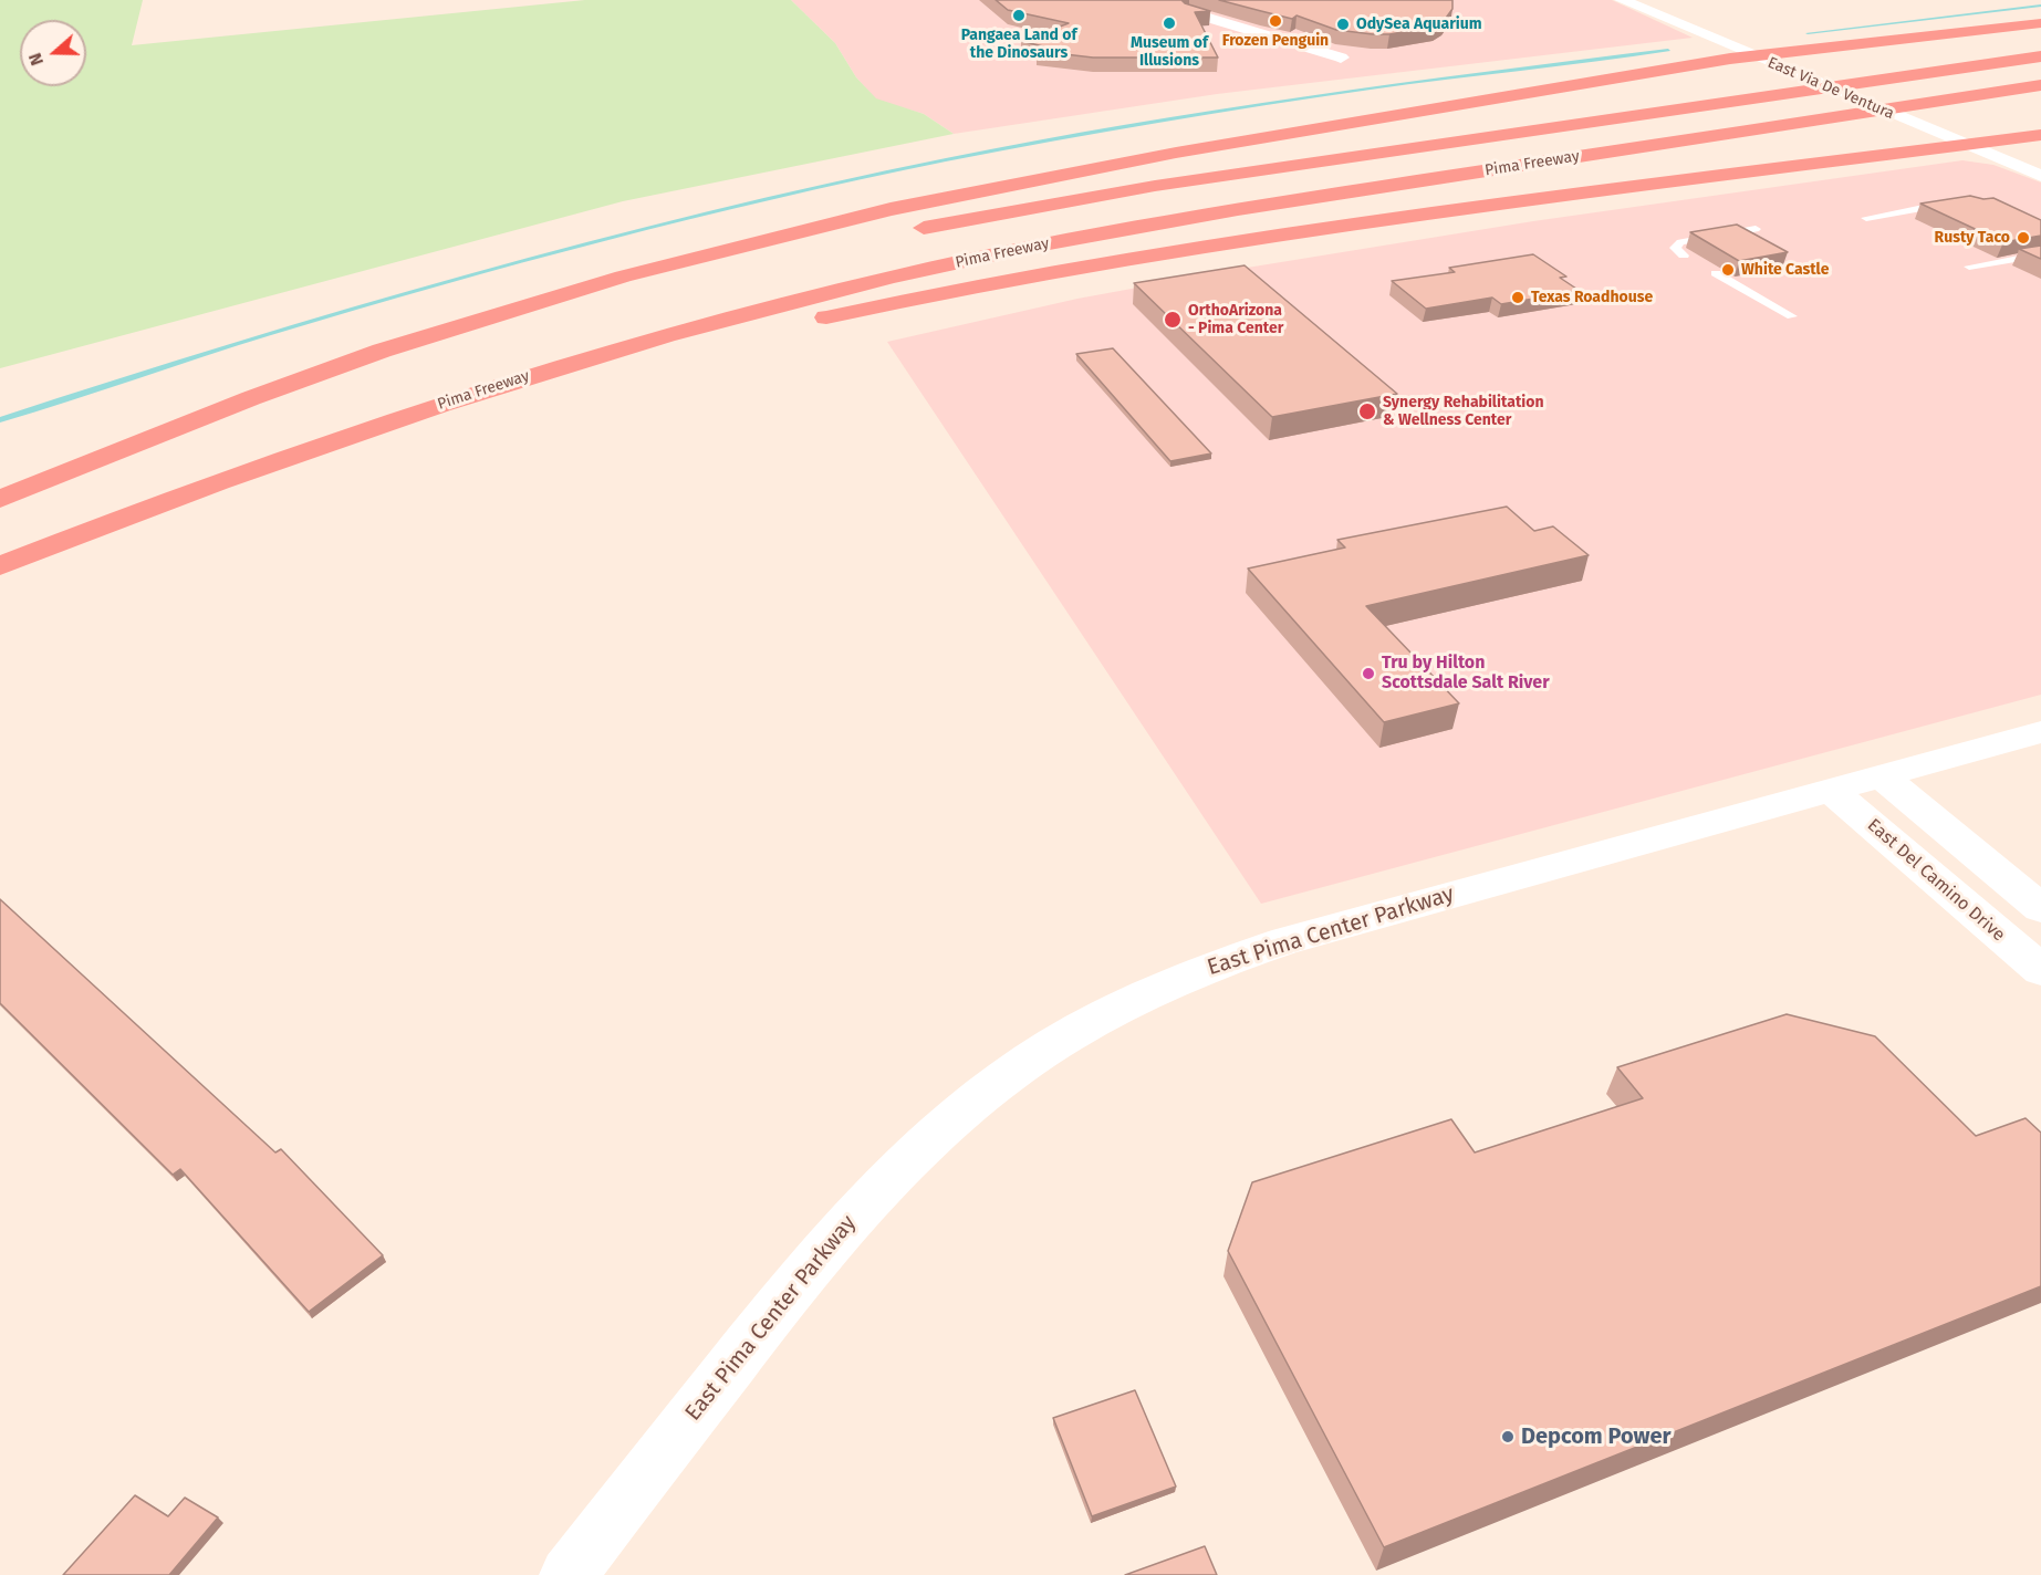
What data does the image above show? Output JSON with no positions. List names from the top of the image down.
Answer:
{
  "streets": {
    "highway": ["Pima Freeway"],
    "street": ["East Via De Ventura", "East Del Camino Drive", "East Pima Center Parkway"]
  },
  "crossings": [
    ["East Del Camino Drive", "East Pima Center Parkway"]
  ],
  "places": [
    "Pangaea Land of the Dinosaurs",
    "Frozen Penguin",
    "Museum of Illusions",
    "OdySea Aquarium",
    "Rusty Taco",
    "White Castle",
    "Texas Roadhouse",
    "OrthoArizona - Pima Center",
    "Synergy Rehabilitation & Wellness Center",
    "Tru by Hilton Scottsdale Salt River",
    "Depcom Power"
  ],
  "north": "left"
}
